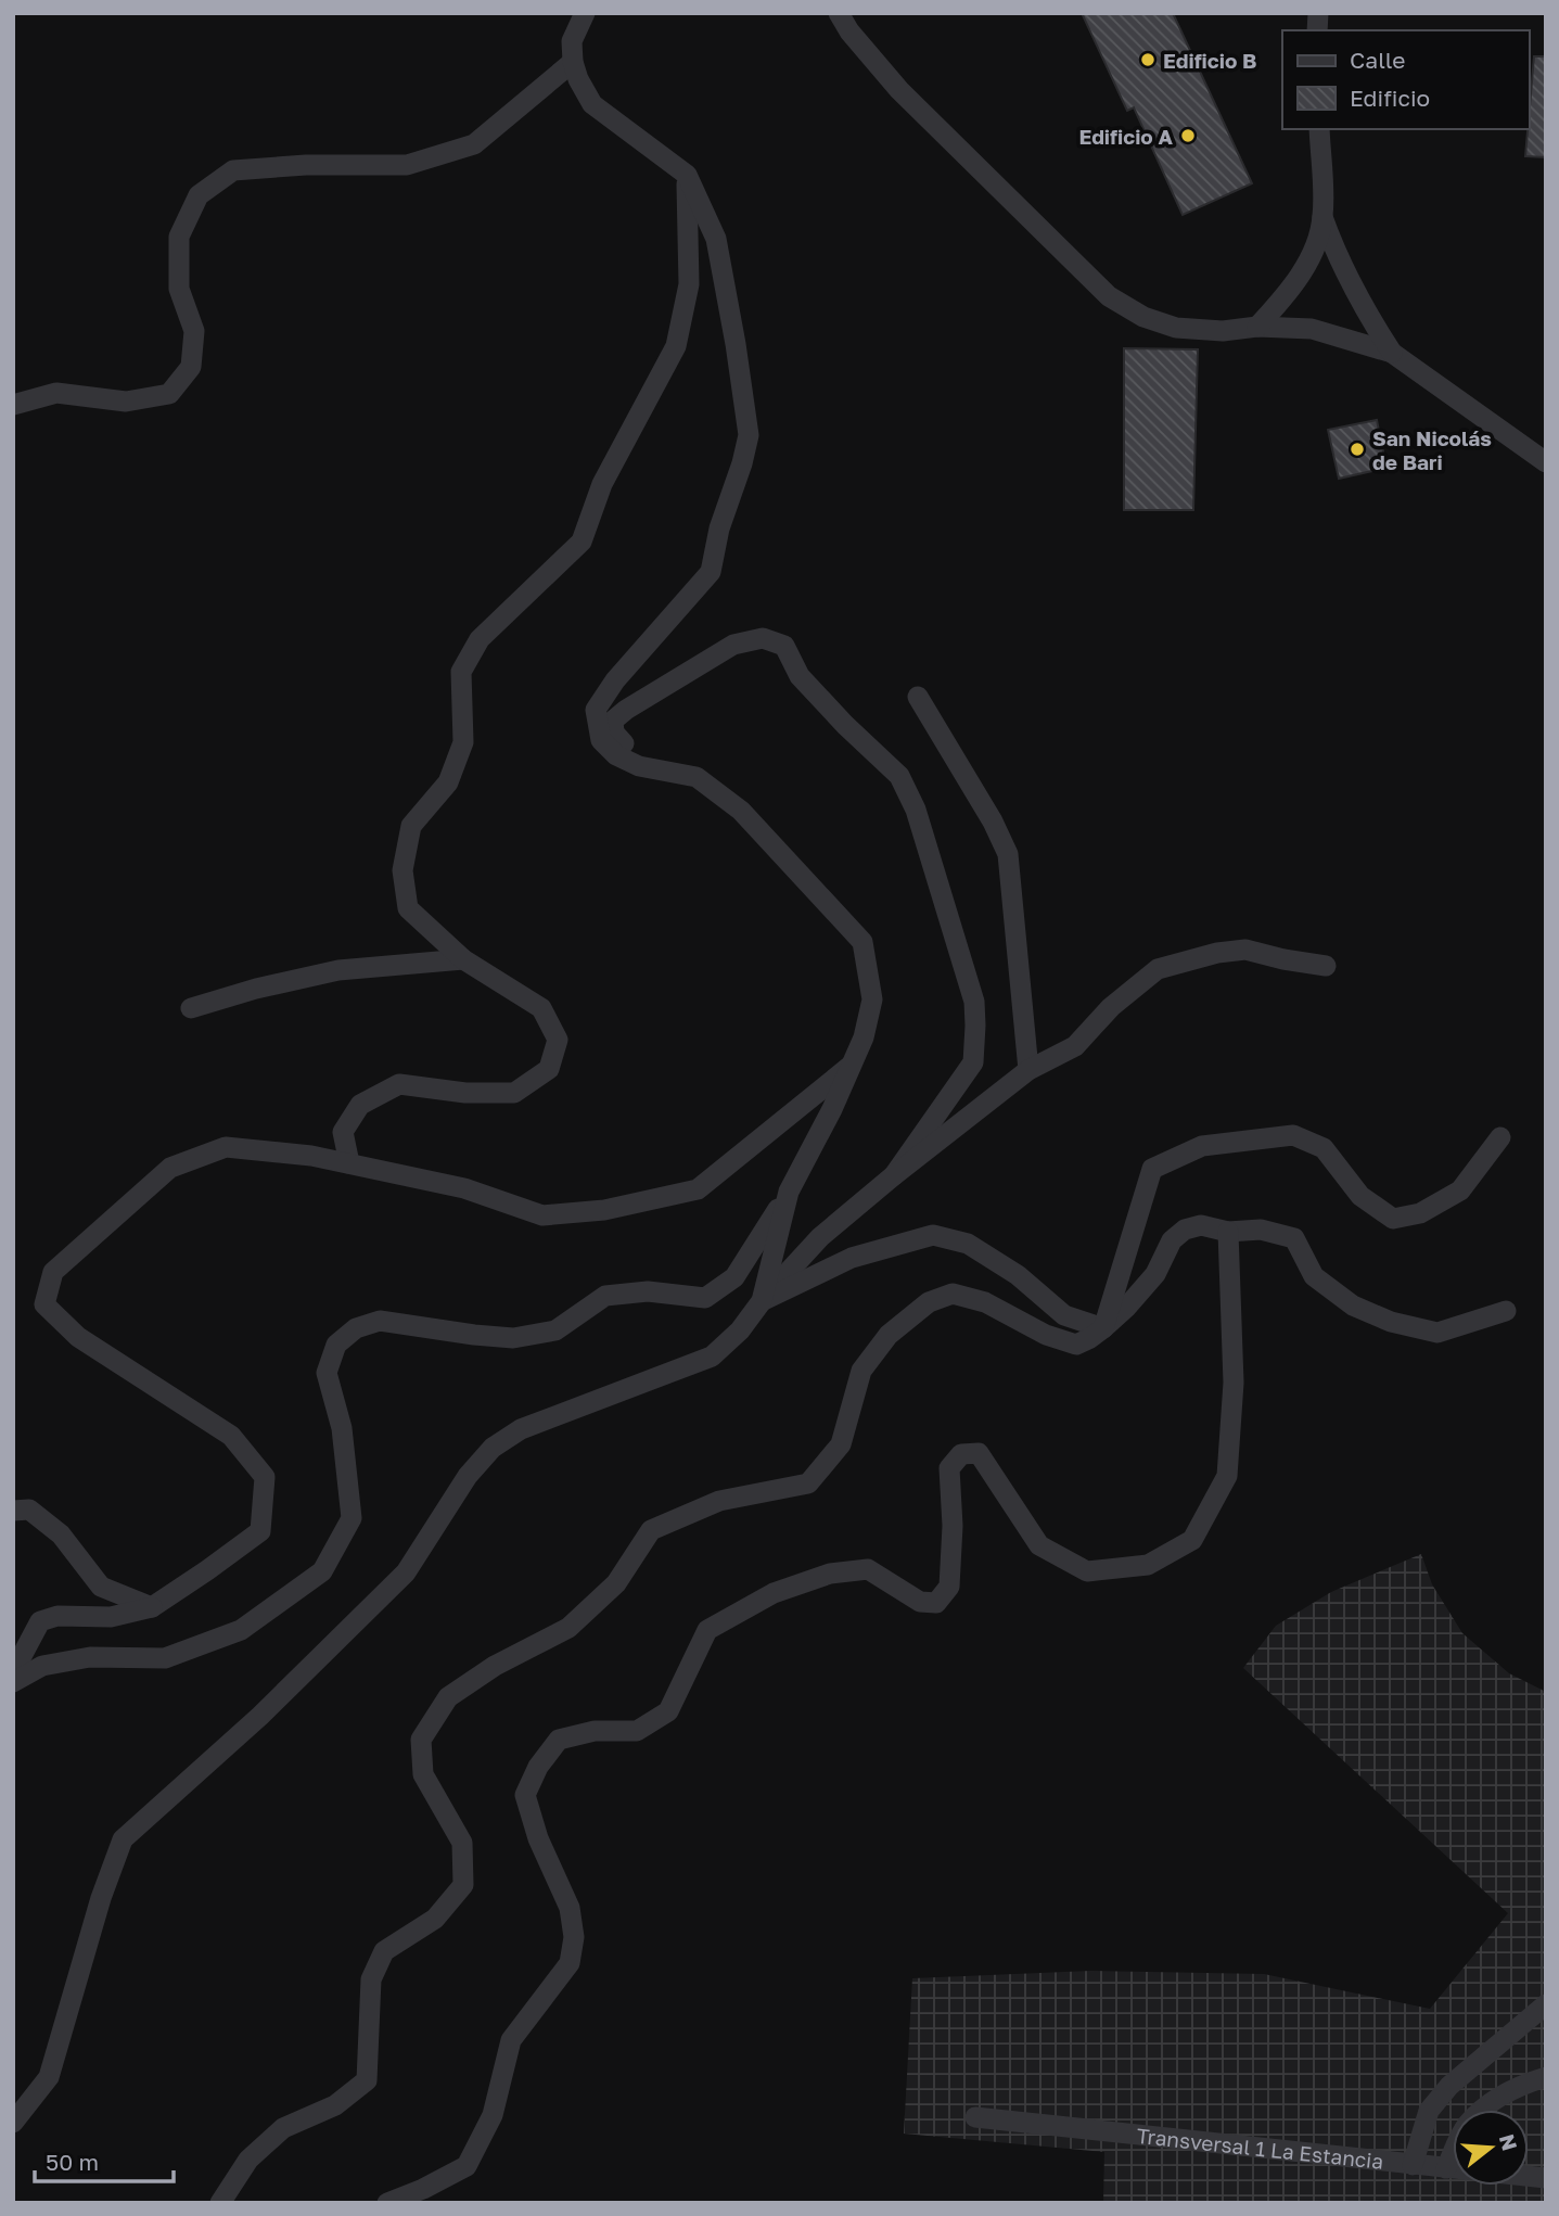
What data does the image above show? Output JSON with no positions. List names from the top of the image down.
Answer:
{
  "streets": {
    "street": ["Transversal 1 La Estancia"]
  },
  "places": ["Edificio B", "Edificio A", "San Nicolás de Bari"],
  "legend": ["Calle", "Edificio"],
  "scale_bar": "50 m",
  "north": "right"
}
